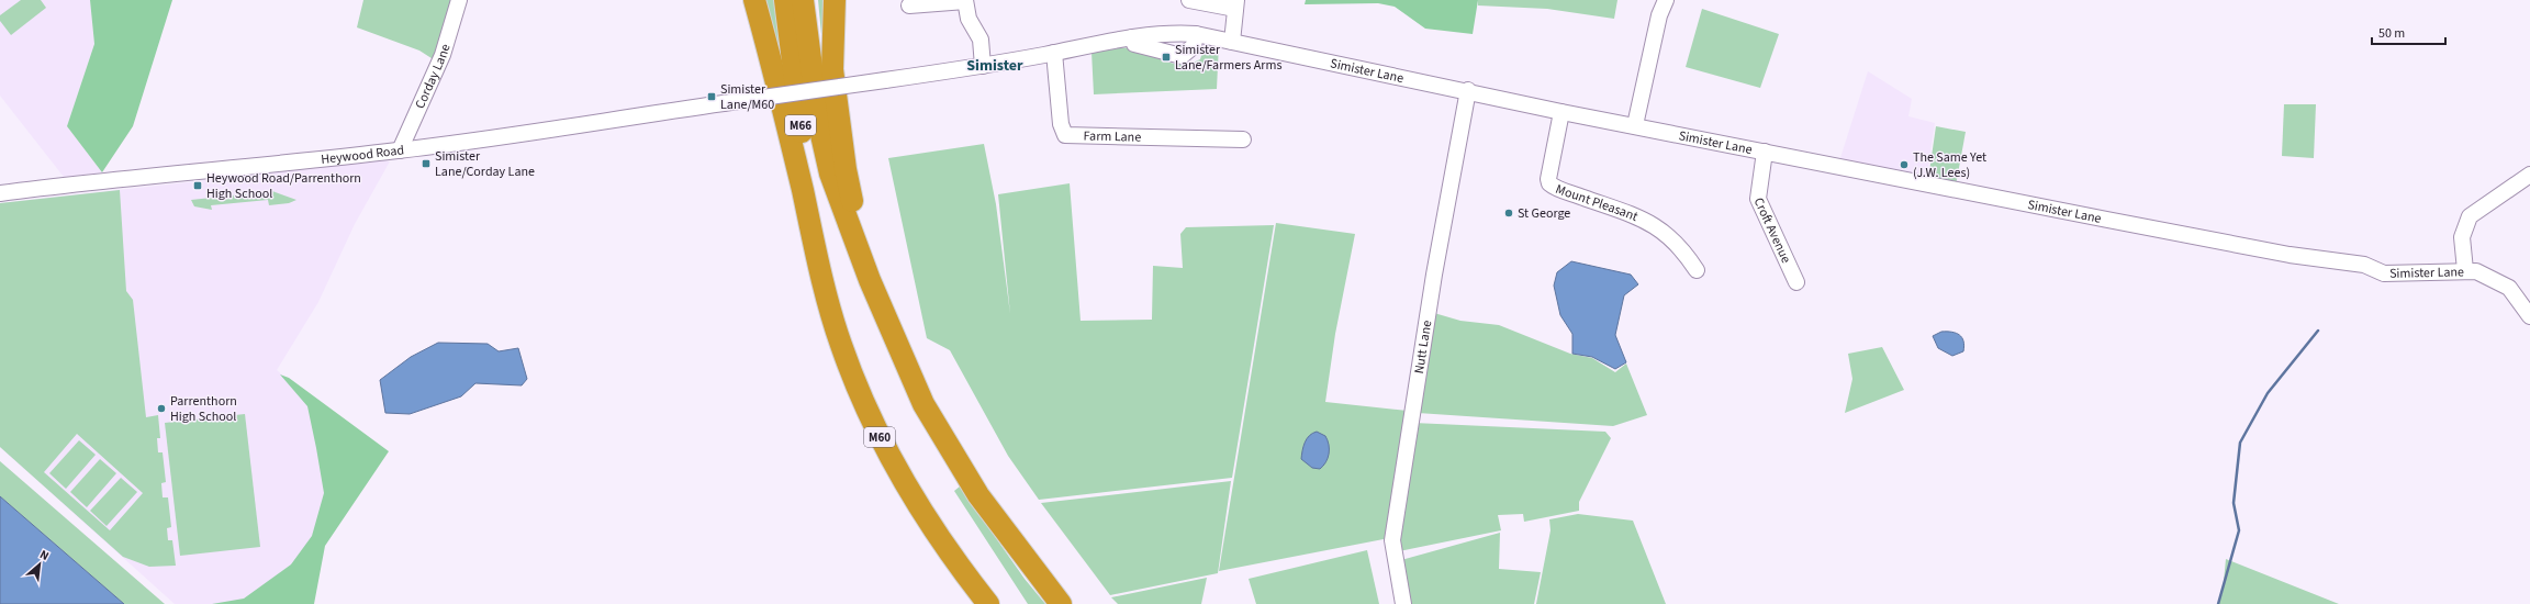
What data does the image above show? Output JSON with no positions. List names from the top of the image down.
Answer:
{
  "streets": {
    "highway": ["M66", "M60"],
    "street": [
      "Simister Lane",
      "Corday Lane",
      "Farm Lane",
      "Heywood Road",
      "Mount Pleasant",
      "Croft Avenue",
      "Nutt Lane"
    ]
  },
  "crossings": [
    ["Simister Lane", "Farm Lane"],
    ["Simister Lane", "Heywood Road"],
    ["Simister Lane", "Mount Pleasant"],
    ["Simister Lane", "Croft Avenue"],
    ["Simister Lane", "Nutt Lane"],
    ["Corday Lane", "Heywood Road"],
    ["M66", "M60"]
  ],
  "districts": ["Simister"],
  "places": {
    "transit": [
      "Simister Lane/Farmers Arms",
      "Simister Lane/M60",
      "Simister Lane/Corday Lane",
      "Heywood Road/Parrenthorn High School"
    ],
    "other": ["The Same Yet (J.W. Lees)", "St George", "Parrenthorn High School"]
  },
  "scale_bar": "50 m",
  "north": "top right"
}
